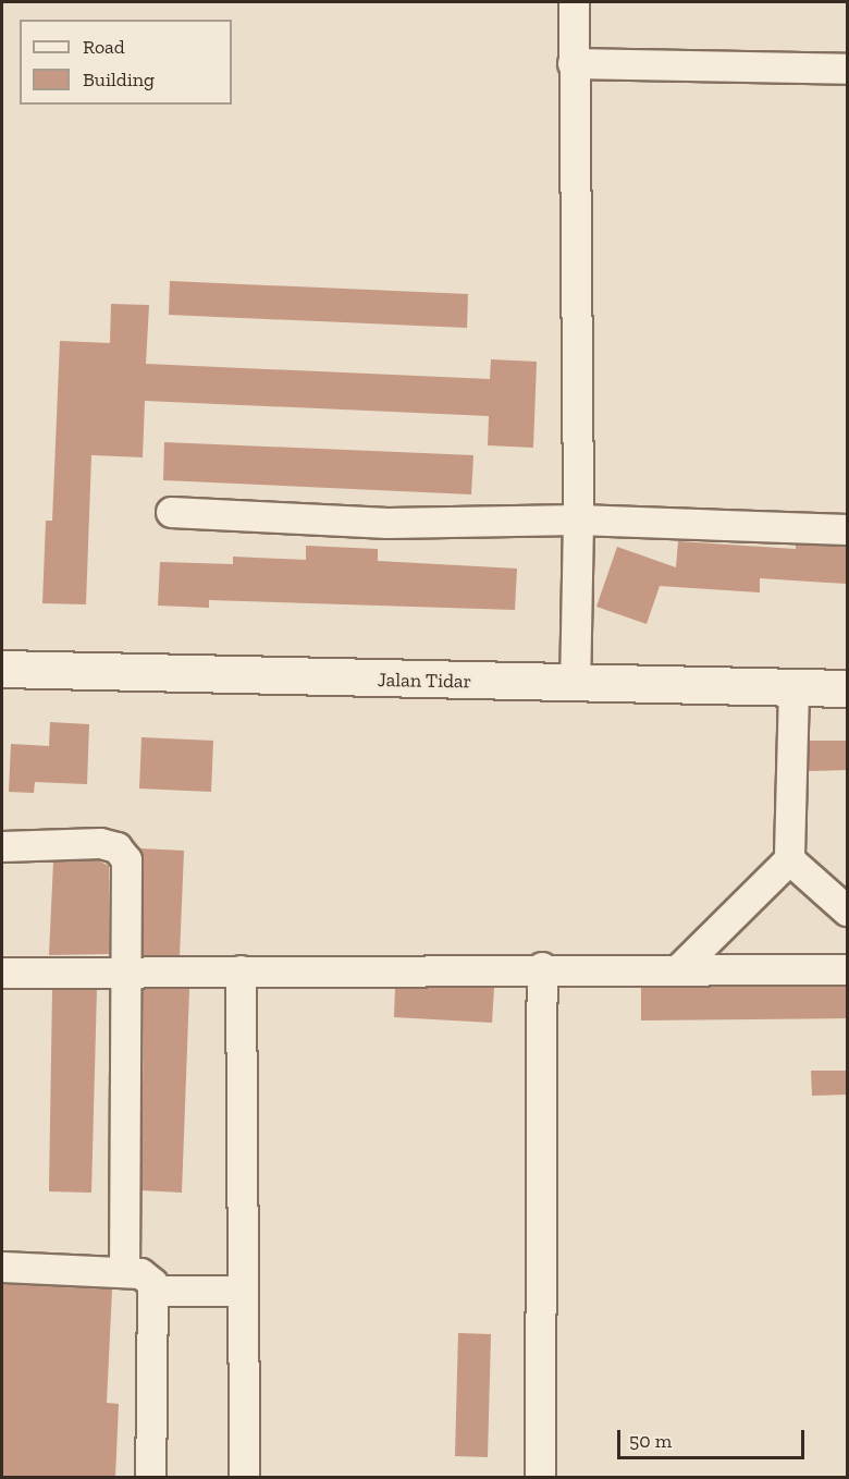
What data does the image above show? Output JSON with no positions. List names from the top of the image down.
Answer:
{
  "streets": {
    "main road": ["Jalan Tidar"]
  },
  "legend": ["Road", "Building"],
  "scale_bar": "50 m"
}
